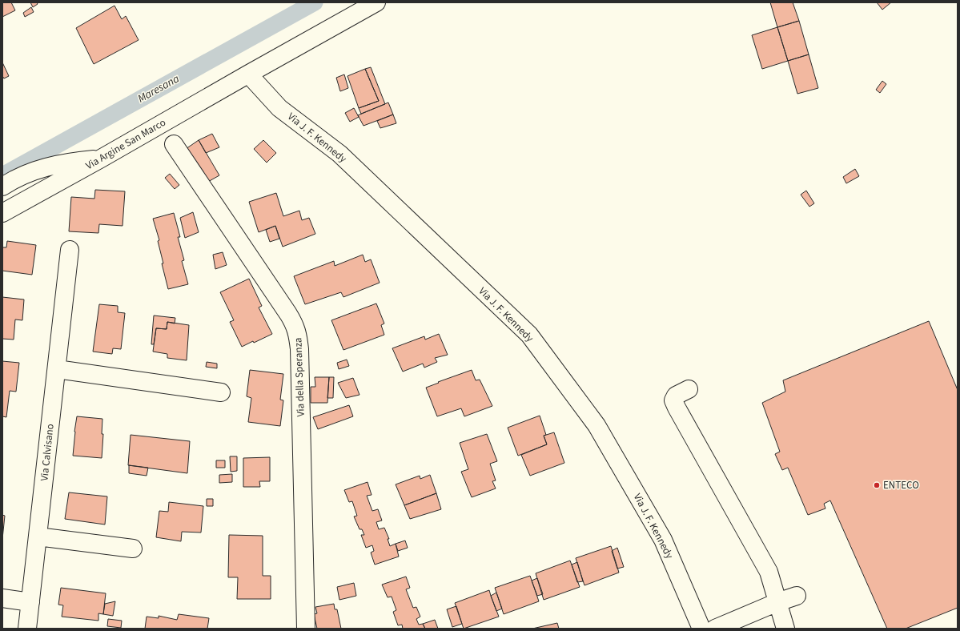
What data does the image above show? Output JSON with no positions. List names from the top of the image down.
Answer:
{
  "streets": {
    "street": [
      "Via J. F. Kennedy",
      "Via Argine San Marco",
      "Via della Speranza",
      "Via Calvisano"
    ]
  },
  "crossings": [
    ["Via J. F. Kennedy", "Via Argine San Marco"]
  ],
  "water": ["Maresana"],
  "places": ["ENTECO"]
}
